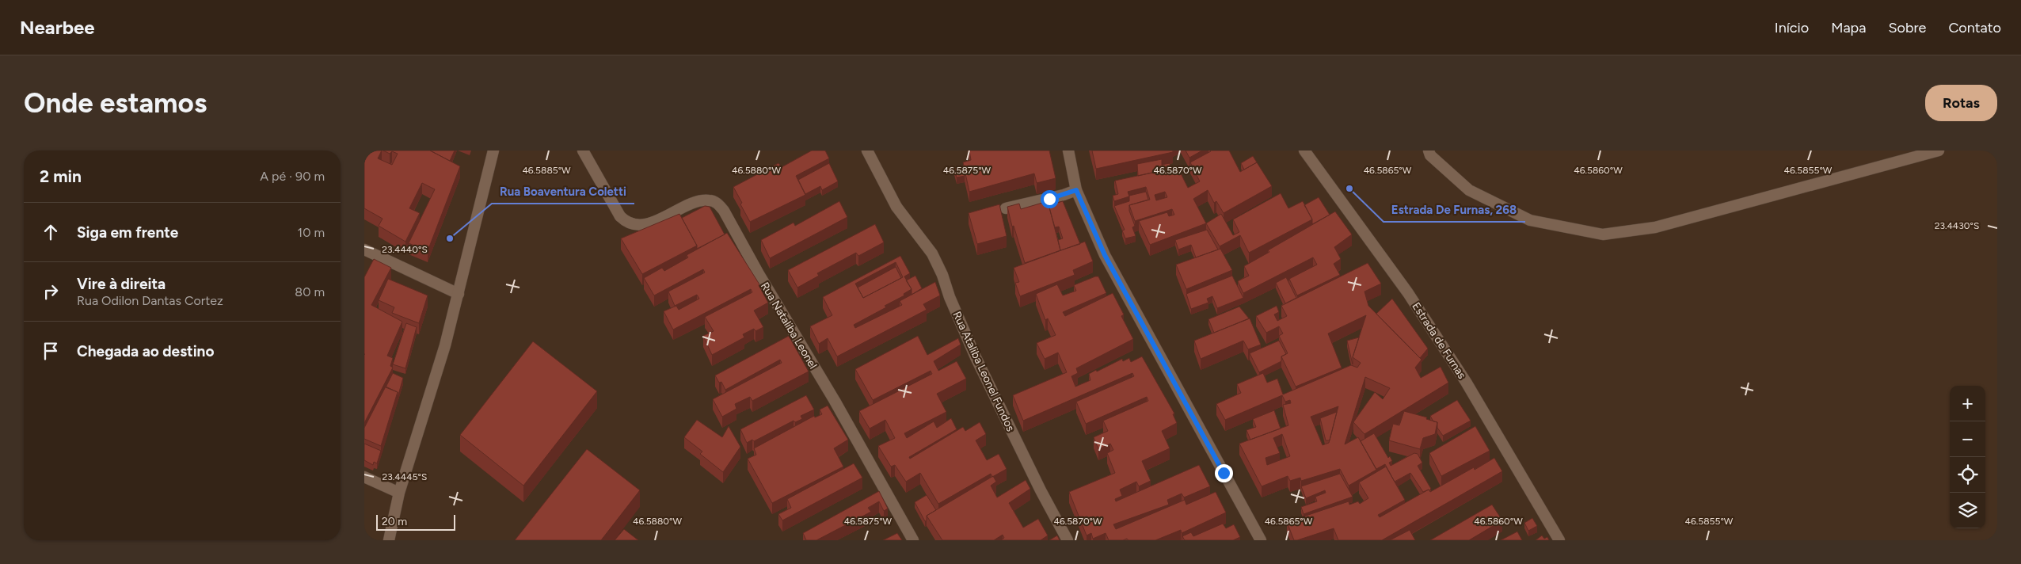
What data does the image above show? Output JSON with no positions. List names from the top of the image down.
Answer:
{
  "streets": {
    "street": ["Rua Nataliba Leonel", "Estrada de Furnas", "Rua Ataliba Leonel Fundos"]
  },
  "places": ["Estrada De Furnas, 268", "Rua Boaventura Coletti"],
  "scale_bar": "20 m",
  "page": {
    "header": "Nearbee",
    "nav": [
      "Início",
      "Mapa",
      "Sobre",
      "Contato"
    ],
    "buttons": "Rotas",
    "title": "Onde estamos",
    "heading": ["2 min", "A pé · 90 m"],
    "list": [
      ["Siga em frente", "10 m"],
      ["Vire à direita", "Rua Odilon Dantas Cortez", "80 m"],
      "Chegada ao destino"
    ],
    "map_buttons": ["+", "−"],
    "scale": "20 m"
  },
  "coordinates": [
    "46.5885°W",
    "46.5880°W",
    "46.5875°W",
    "46.5870°W",
    "46.5865°W",
    "46.5860°W",
    "46.5855°W",
    "23.4430°S",
    "23.4440°S",
    "23.4445°S"
  ]
}
